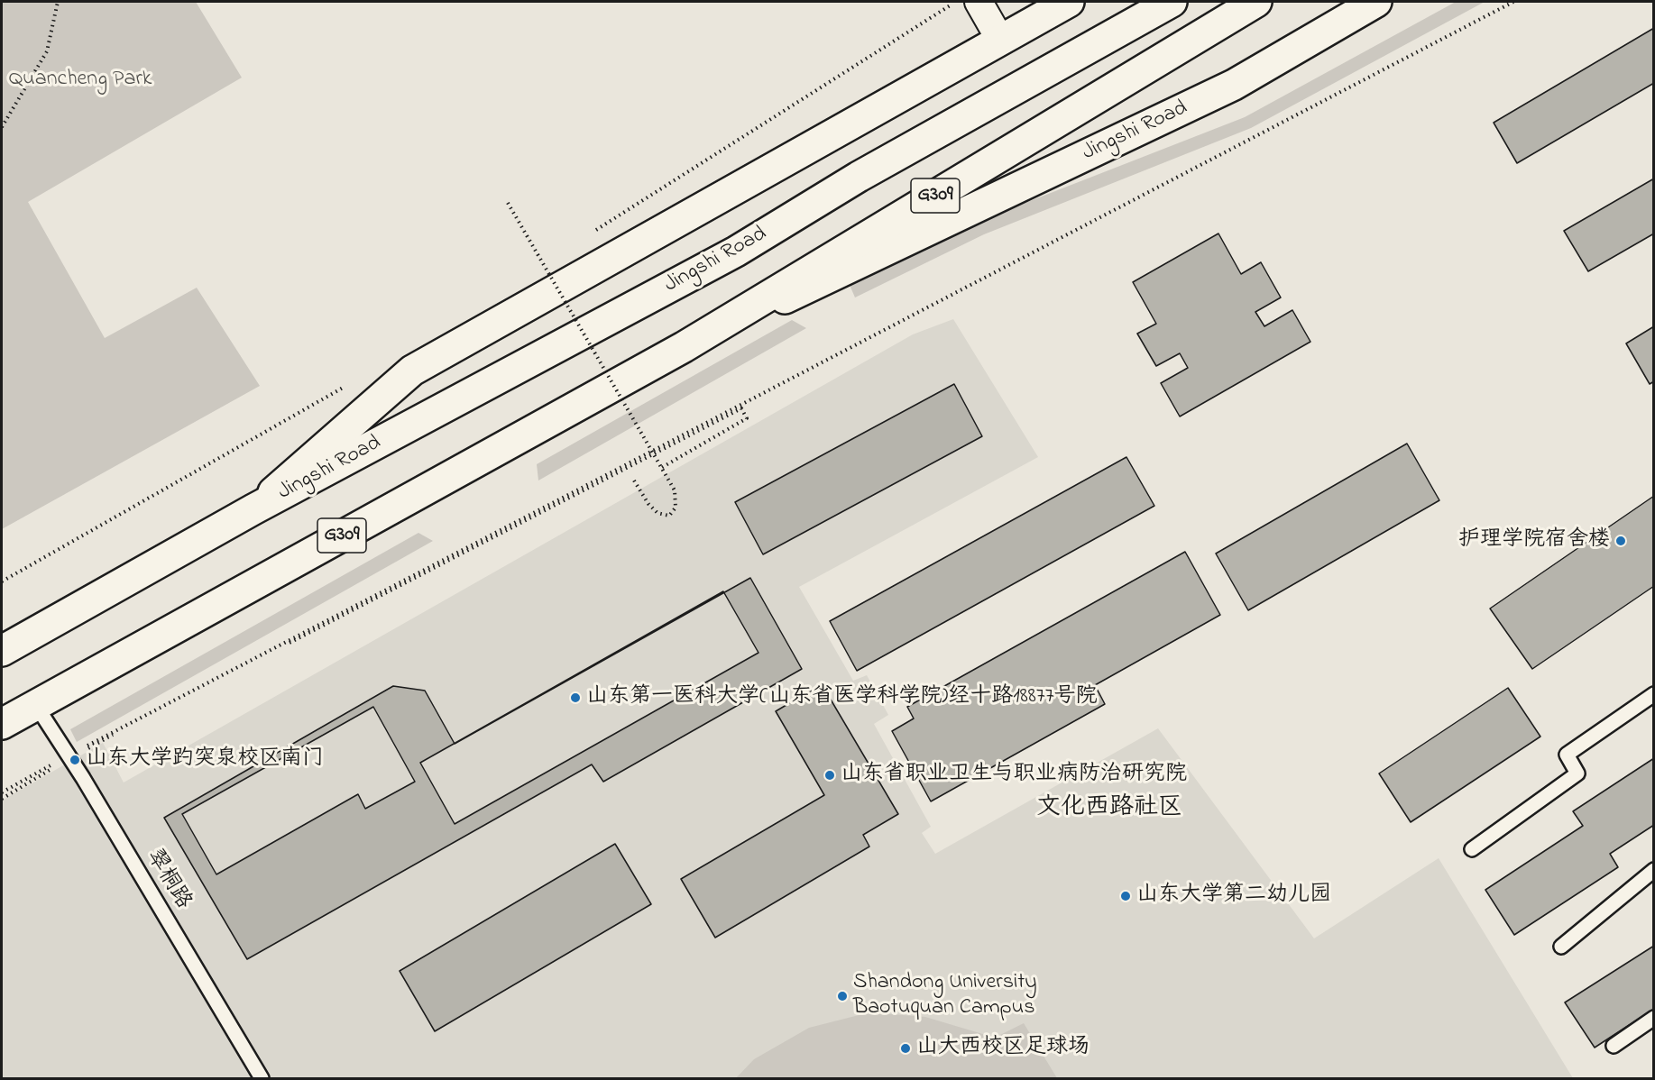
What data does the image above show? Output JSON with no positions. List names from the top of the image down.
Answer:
{
  "streets": {
    "main road": ["Jingshi Road", "G309"],
    "lane": ["翠桐路"]
  },
  "crossings": [
    ["Jingshi Road", "翠桐路"]
  ],
  "districts": ["文化西路社区"],
  "parks": ["Quancheng Park"],
  "places": [
    "护理学院宿舍楼",
    "山东第一医科大学(山东省医学科学院)经十路18877号院",
    "山东大学趵突泉校区南门",
    "山东省职业卫生与职业病防治研究院",
    "山东大学第二幼儿园",
    "Shandong University Baotuquan Campus",
    "山大西校区足球场"
  ]
}
